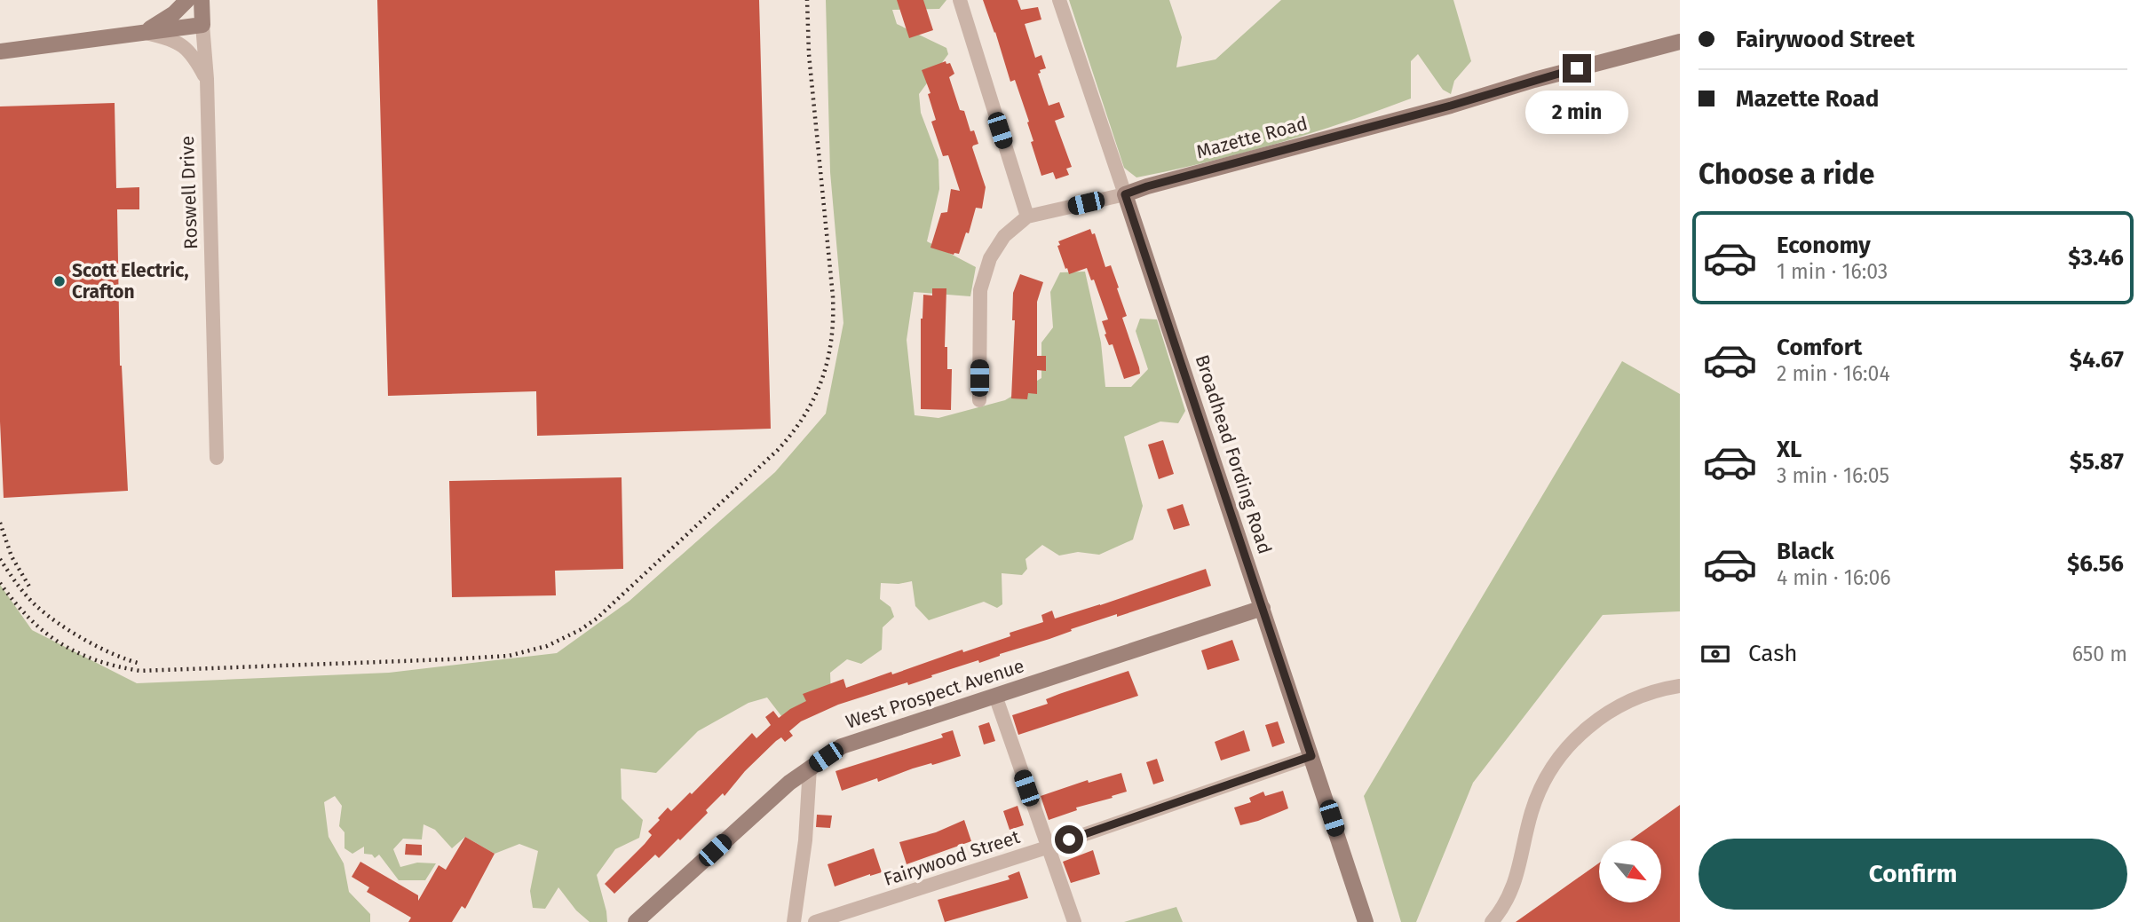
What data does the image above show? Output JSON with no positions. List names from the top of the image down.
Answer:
{
  "streets": {
    "street": [
      "Mazette Road",
      "Roswell Drive",
      "Broadhead Fording Road",
      "West Prospect Avenue",
      "Fairywood Street"
    ]
  },
  "crossings": [
    ["Mazette Road", "Broadhead Fording Road"],
    ["Broadhead Fording Road", "West Prospect Avenue"],
    ["Broadhead Fording Road", "Fairywood Street"]
  ],
  "places": ["Scott Electric, Crafton"],
  "north": "bottom right",
  "page": {
    "banner": ["Fairywood Street", "Mazette Road"],
    "bubble": "2 min",
    "heading": "Choose a ride",
    "list": [
      {
        "name": "Economy",
        "note": "1 min · 16:03",
        "value": "$3.46"
      },
      {
        "name": "Comfort",
        "note": "2 min · 16:04",
        "value": "$4.67"
      },
      {
        "name": "XL",
        "note": "3 min · 16:05",
        "value": "$5.87"
      },
      {
        "name": "Black",
        "note": "4 min · 16:06",
        "value": "$6.56"
      }
    ],
    "pay": ["Cash", "650 m"],
    "buttons": "Confirm"
  }
}
